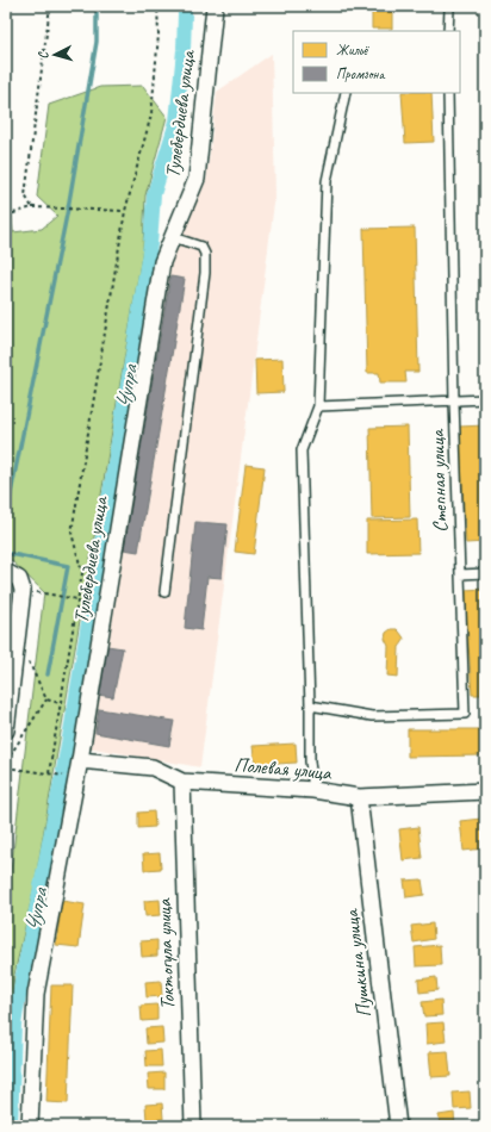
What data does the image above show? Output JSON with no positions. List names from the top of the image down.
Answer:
{
  "streets": {
    "street": [
      "Тулебердиева улица",
      "Полевая улица",
      "Токтогула улица",
      "Пушкина улица"
    ],
    "lane": ["Степная улица"]
  },
  "crossings": [
    ["Тулебердиева улица", "Полевая улица"],
    ["Полевая улица", "Токтогула улица"],
    ["Полевая улица", "Пушкина улица"]
  ],
  "water": ["Чупра"],
  "legend": ["Жильё", "Промзона"],
  "north": "left"
}
